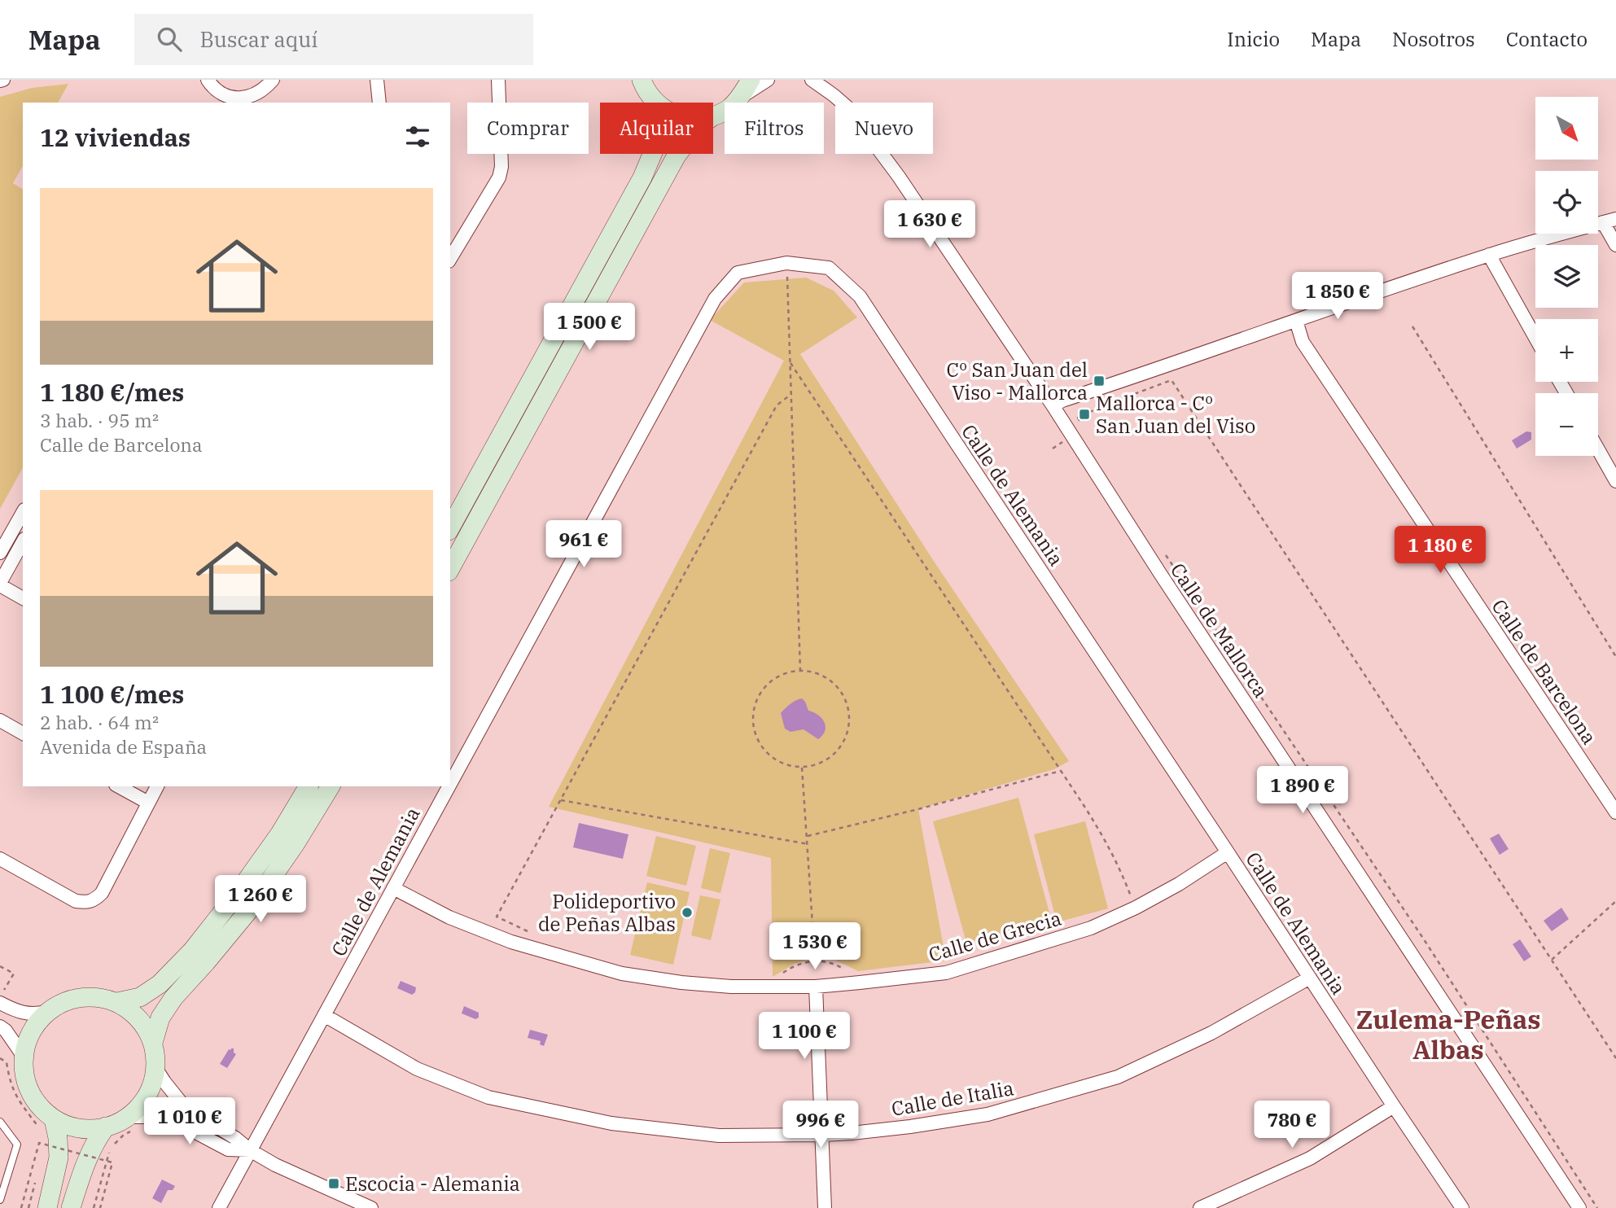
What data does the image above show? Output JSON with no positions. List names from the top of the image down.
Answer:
{
  "streets": {
    "street": [
      "Calle de Alemania",
      "Calle de Mallorca",
      "Calle de Barcelona",
      "Calle de Grecia",
      "Calle de Italia"
    ]
  },
  "crossings": [
    ["Calle de Alemania", "Calle de Grecia"],
    ["Calle de Alemania", "Calle de Italia"]
  ],
  "districts": ["Zulema-Peñas Albas"],
  "places": {
    "transit": ["Cº San Juan del Viso - Mallorca", "Mallorca - Cº San Juan del Viso", "Escocia - Alemania"],
    "other": ["Polideportivo de Peñas Albas"]
  },
  "north": "bottom right",
  "page": {
    "header": "Mapa",
    "search": "Buscar aquí",
    "nav": [
      "Inicio",
      "Mapa",
      "Nosotros",
      "Contacto"
    ],
    "map_buttons": ["+", "−"],
    "chip": [
      "Comprar",
      "Alquilar",
      "Filtros",
      "Nuevo"
    ],
    "heading": "12 viviendas",
    "list": [
      {
        "name": "1 180 €/mes",
        "note": "3 hab. · 95 m² · Calle de Barcelona"
      },
      {
        "name": "1 100 €/mes",
        "note": "2 hab. · 64 m² · Avenida de España"
      }
    ],
    "price": [
      "1 630 €",
      "1 850 €",
      "1 500 €",
      "961 €",
      "1 180 €",
      "1 890 €",
      "1 260 €",
      "1 530 €",
      "1 100 €",
      "1 010 €",
      "996 €",
      "780 €"
    ]
  }
}
